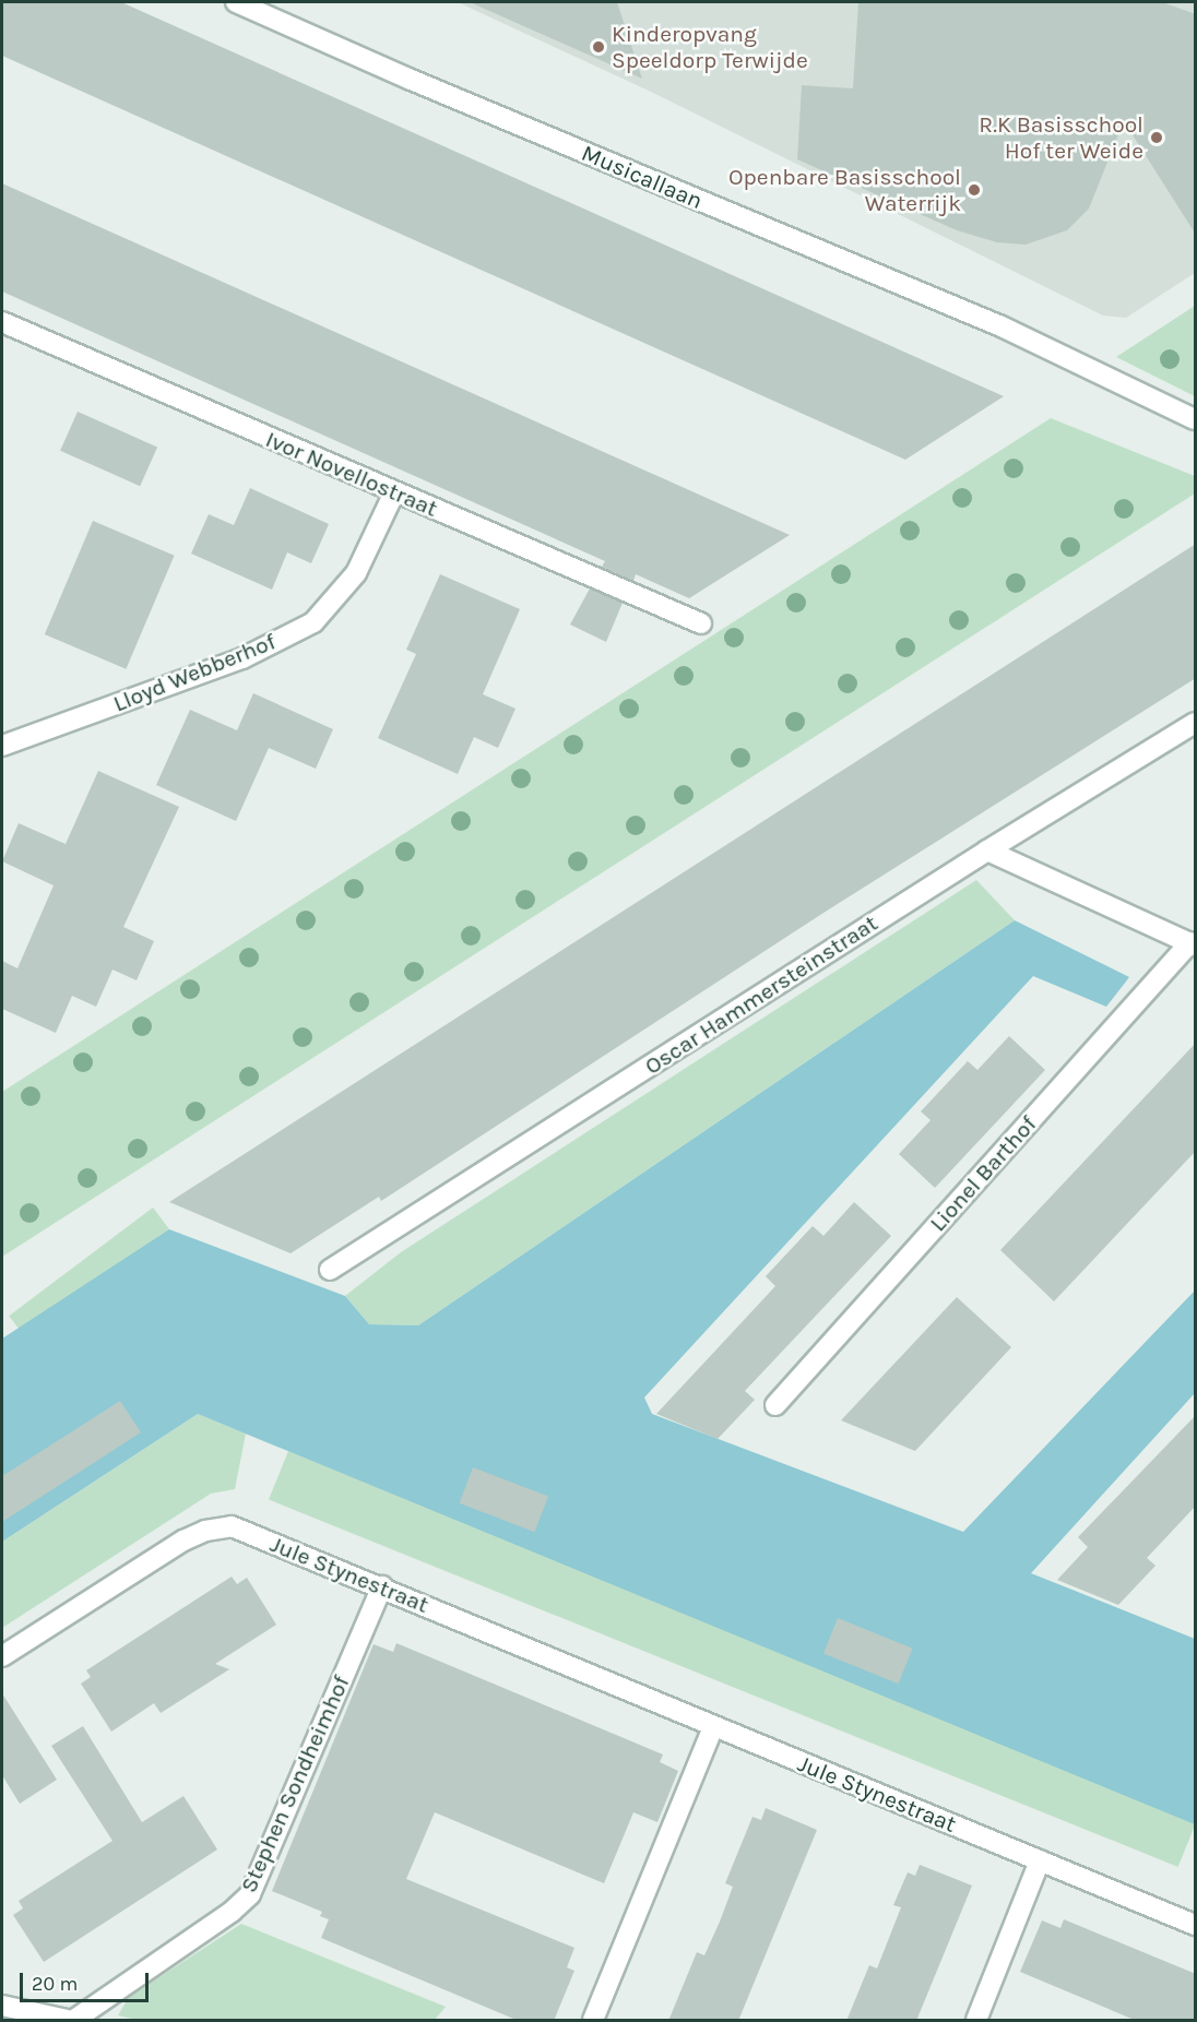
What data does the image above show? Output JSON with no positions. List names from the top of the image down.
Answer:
{
  "streets": {
    "street": [
      "Musicallaan",
      "Ivor Novellostraat",
      "Lloyd Webberhof",
      "Oscar Hammersteinstraat",
      "Lionel Barthof",
      "Jule Stynestraat",
      "Stephen Sondheimhof"
    ]
  },
  "crossings": [
    ["Ivor Novellostraat", "Lloyd Webberhof"],
    ["Jule Stynestraat", "Stephen Sondheimhof"]
  ],
  "places": ["Kinderopvang Speeldorp Terwijde", "R.K Basisschool Hof ter Weide", "Openbare Basisschool Waterrijk"],
  "scale_bar": "20 m"
}
